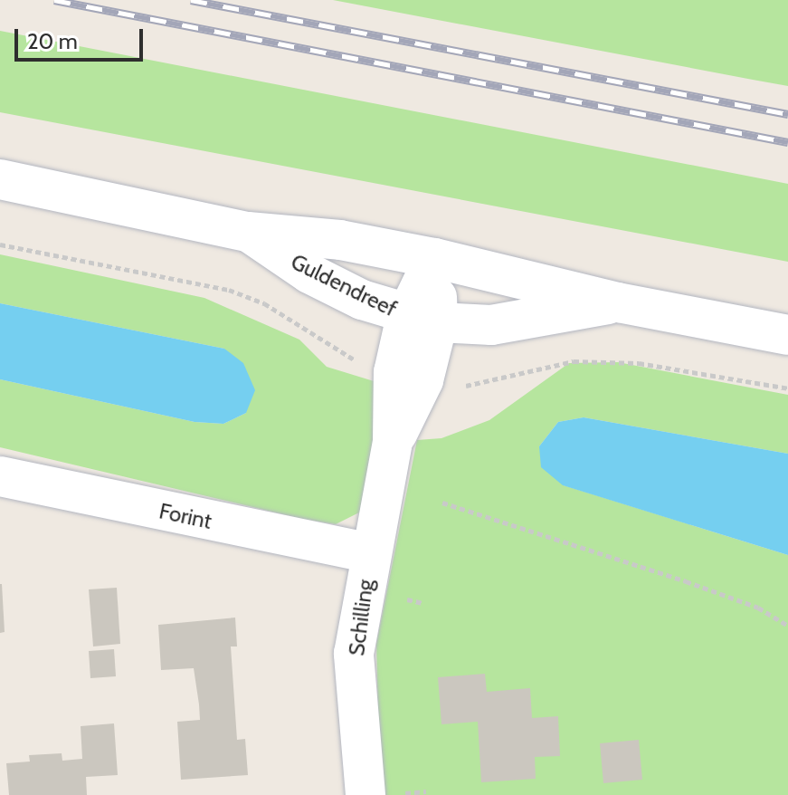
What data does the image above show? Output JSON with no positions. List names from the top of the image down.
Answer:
{
  "streets": {
    "street": ["Guldendreef", "Forint", "Schilling"]
  },
  "crossings": [
    ["Guldendreef", "Schilling"],
    ["Forint", "Schilling"]
  ],
  "scale_bar": "20 m"
}
